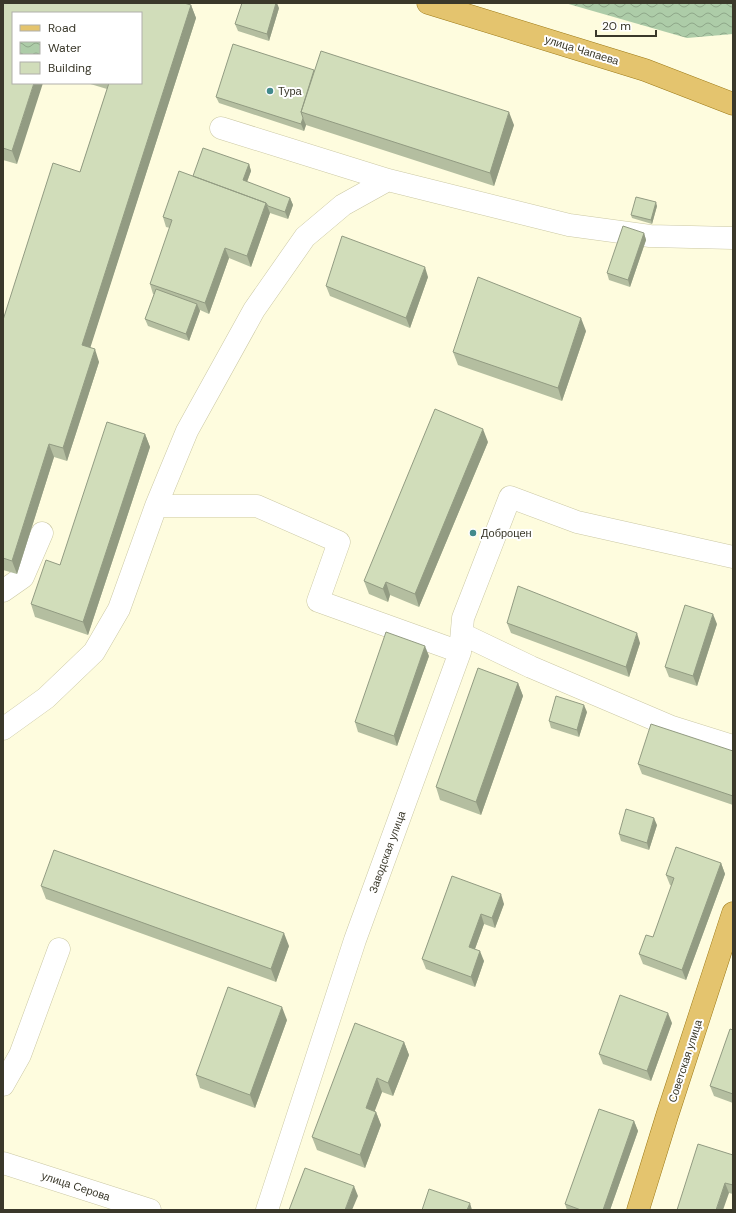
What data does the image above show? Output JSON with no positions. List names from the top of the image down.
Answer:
{
  "streets": {
    "main road": ["улица Чапаева", "Советская улица"],
    "street": ["Заводская улица", "улица Серова"]
  },
  "places": ["Тура", "Доброцен"],
  "legend": ["Road", "Water", "Building"],
  "scale_bar": "20 m"
}
